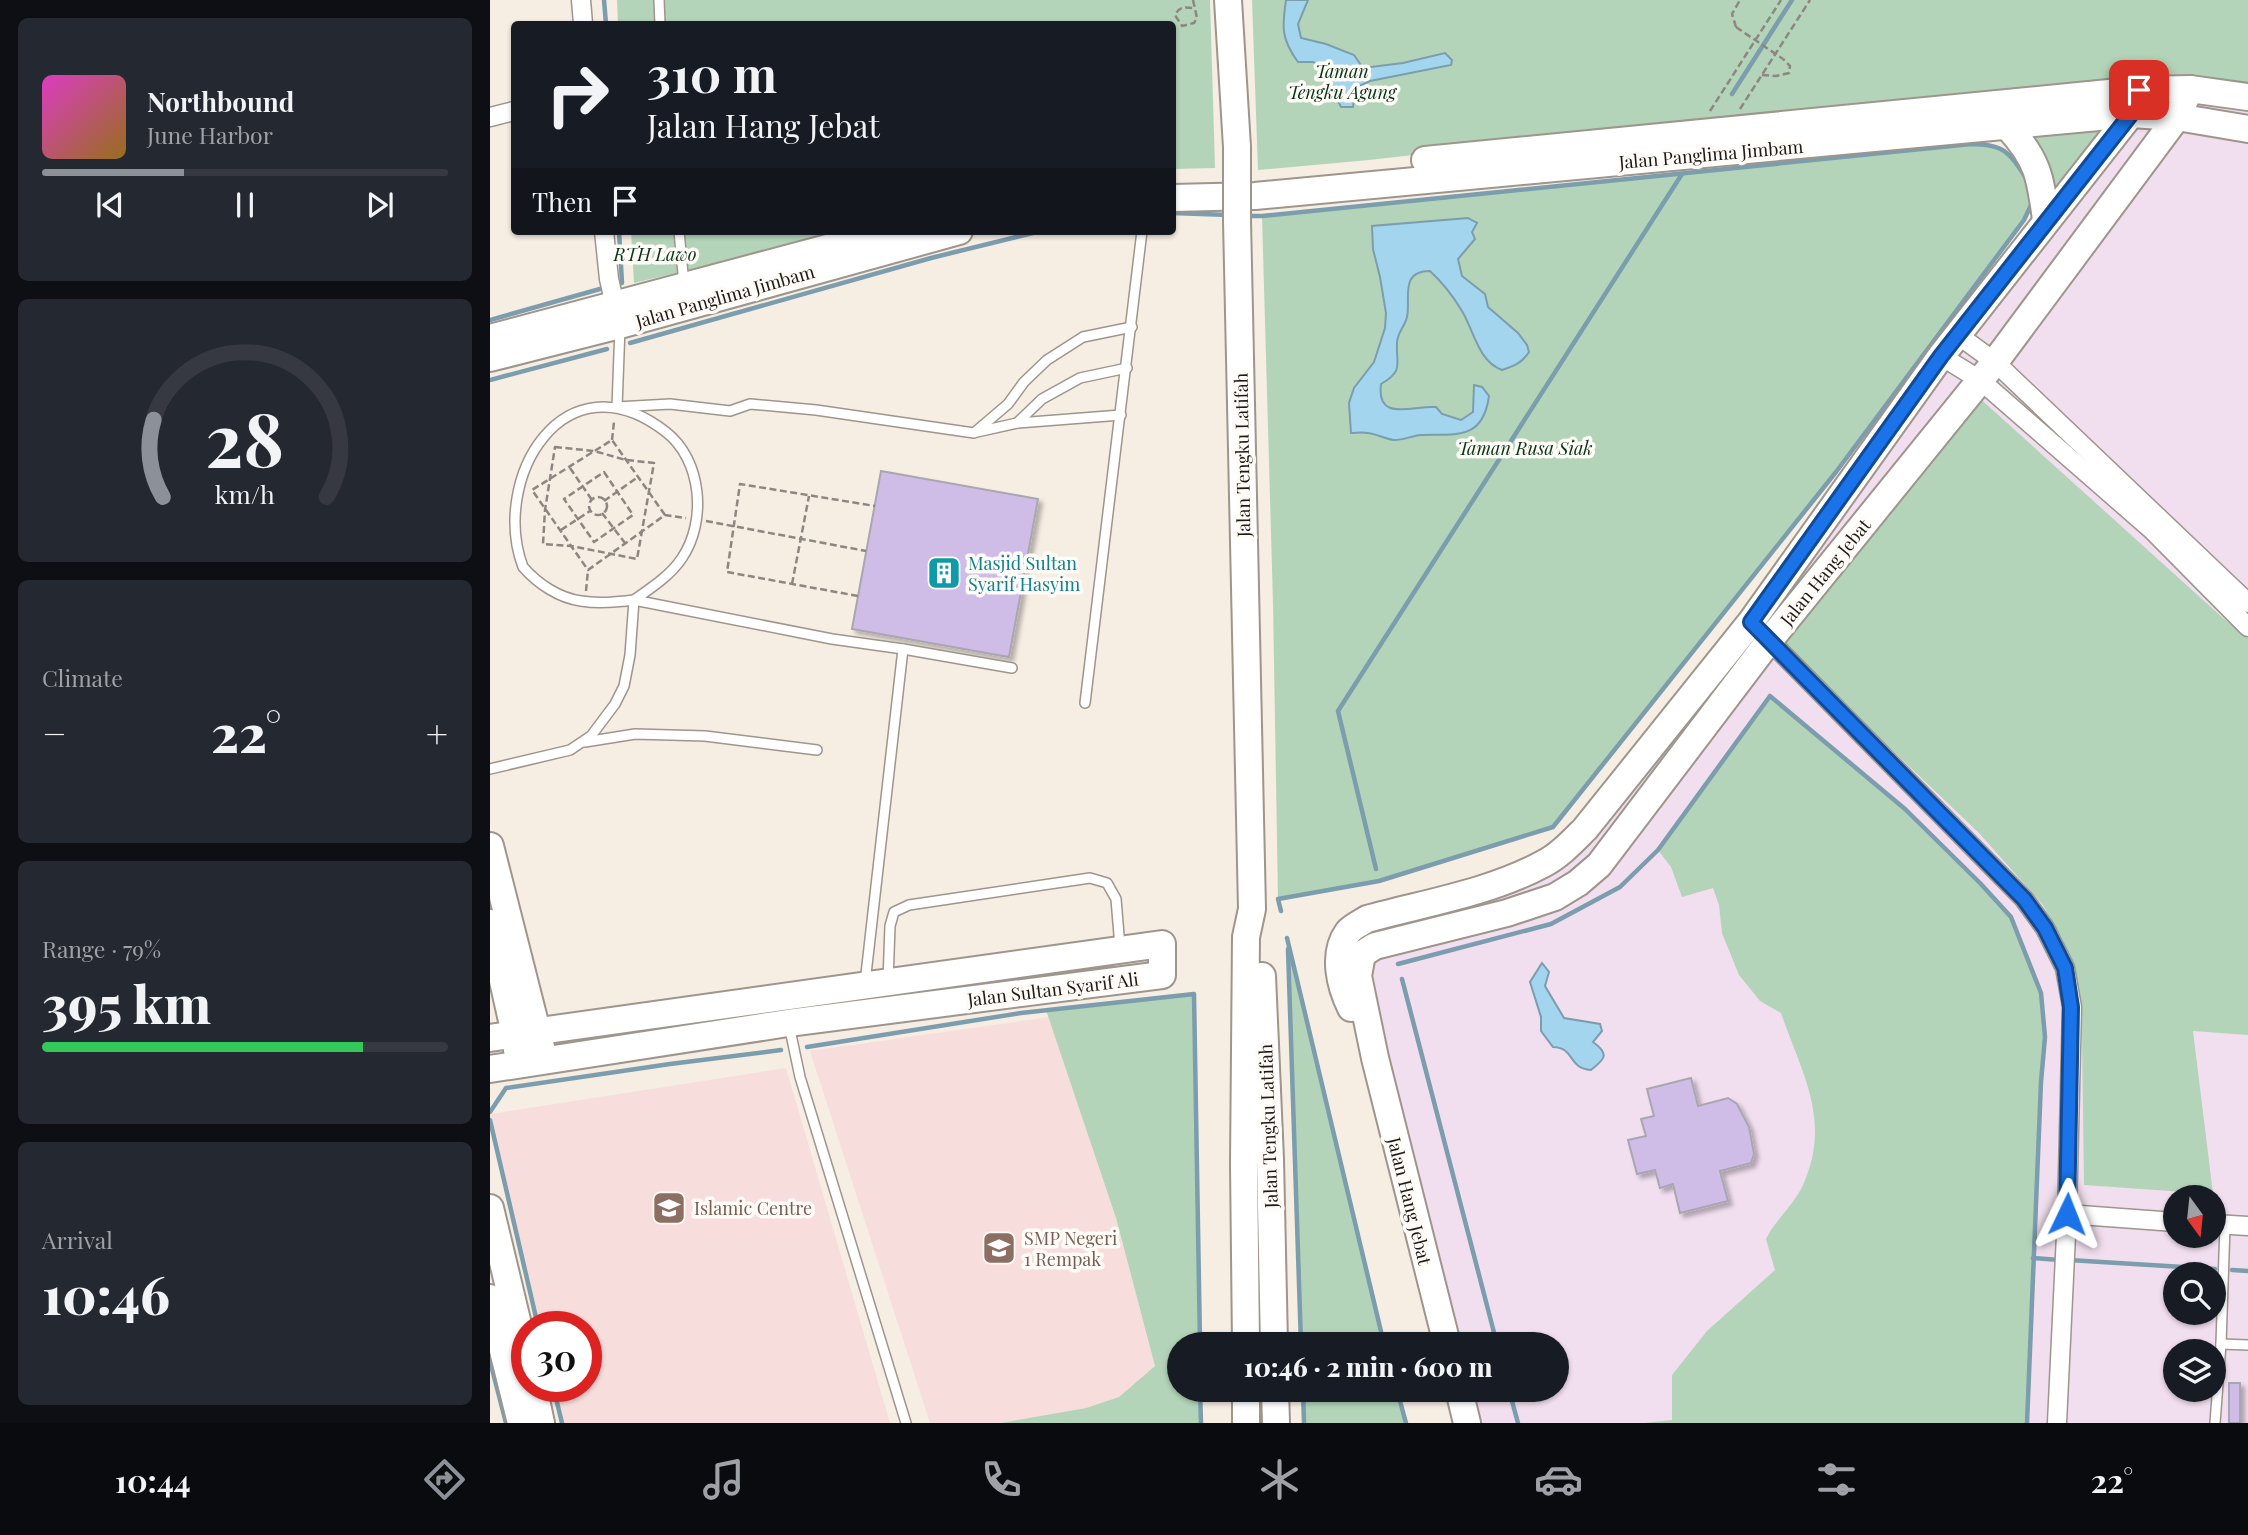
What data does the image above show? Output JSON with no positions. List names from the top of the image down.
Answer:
{
  "streets": {
    "street": [
      "Jalan Panglima Jimbam",
      "Jalan Tengku Latifah",
      "Jalan Hang Jebat",
      "Jalan Sultan Syarif Ali"
    ]
  },
  "crossings": [
    ["Jalan Panglima Jimbam", "Jalan Hang Jebat"]
  ],
  "parks": ["Taman Tengku Agung", "RTH Lawo", "Taman Rusa Siak"],
  "places": {
    "building": ["Masjid Sultan Syarif Hasyim"],
    "school or university": ["Islamic Centre", "SMP Negeri 1 Rempak"]
  },
  "north": "bottom",
  "page": {
    "turn": ["310 m", "Jalan Hang Jebat"],
    "song": ["Northbound", "June Harbor"],
    "then": "Then",
    "tile": [
      "Climate",
      ["Range · 79%", "395 km"],
      ["Arrival", "10:46"]
    ],
    "heat": ["−", "22°", "+"],
    "limit": "30",
    "trip": "10:46 · 2 min · 600 m",
    "tabs": ["10:44", "22°"],
    "gauge": ["28", "km/h"]
  }
}
